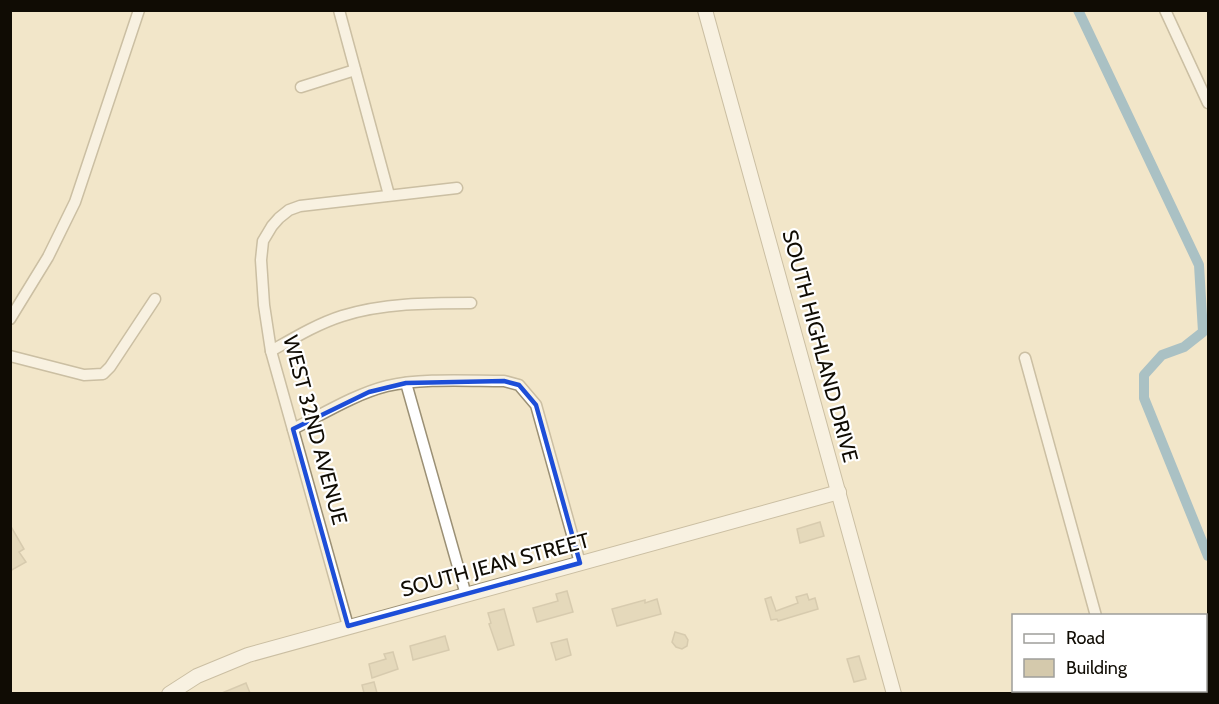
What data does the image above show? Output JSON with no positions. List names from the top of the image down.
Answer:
{
  "streets": {
    "street": ["SOUTH HIGHLAND DRIVE", "WEST 32ND AVENUE", "SOUTH JEAN STREET"]
  },
  "crossings": [
    ["SOUTH HIGHLAND DRIVE", "SOUTH JEAN STREET"],
    ["WEST 32ND AVENUE", "SOUTH JEAN STREET"]
  ],
  "legend": ["Road", "Building"]
}
